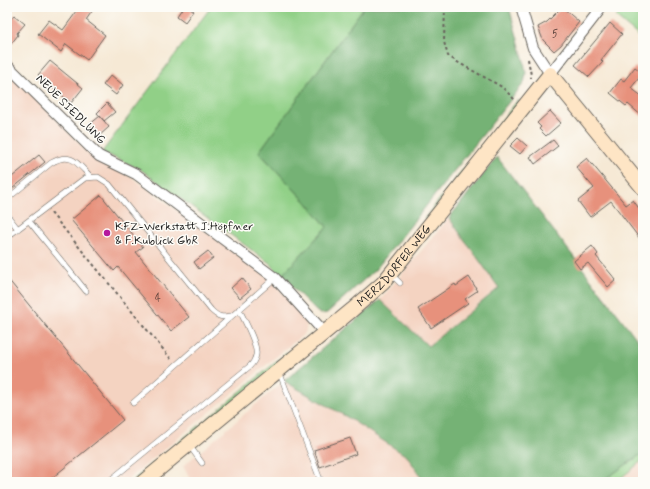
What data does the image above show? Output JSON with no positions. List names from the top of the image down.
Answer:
{
  "streets": {
    "street": ["NEUE SIEDLUNG", "MERZDORFER WEG"]
  },
  "crossings": [
    ["NEUE SIEDLUNG", "MERZDORFER WEG"]
  ],
  "places": ["KFZ-Werkstatt J.Höpfner & F.Kublick GbR"],
  "house_numbers": ["5", "4"]
}
